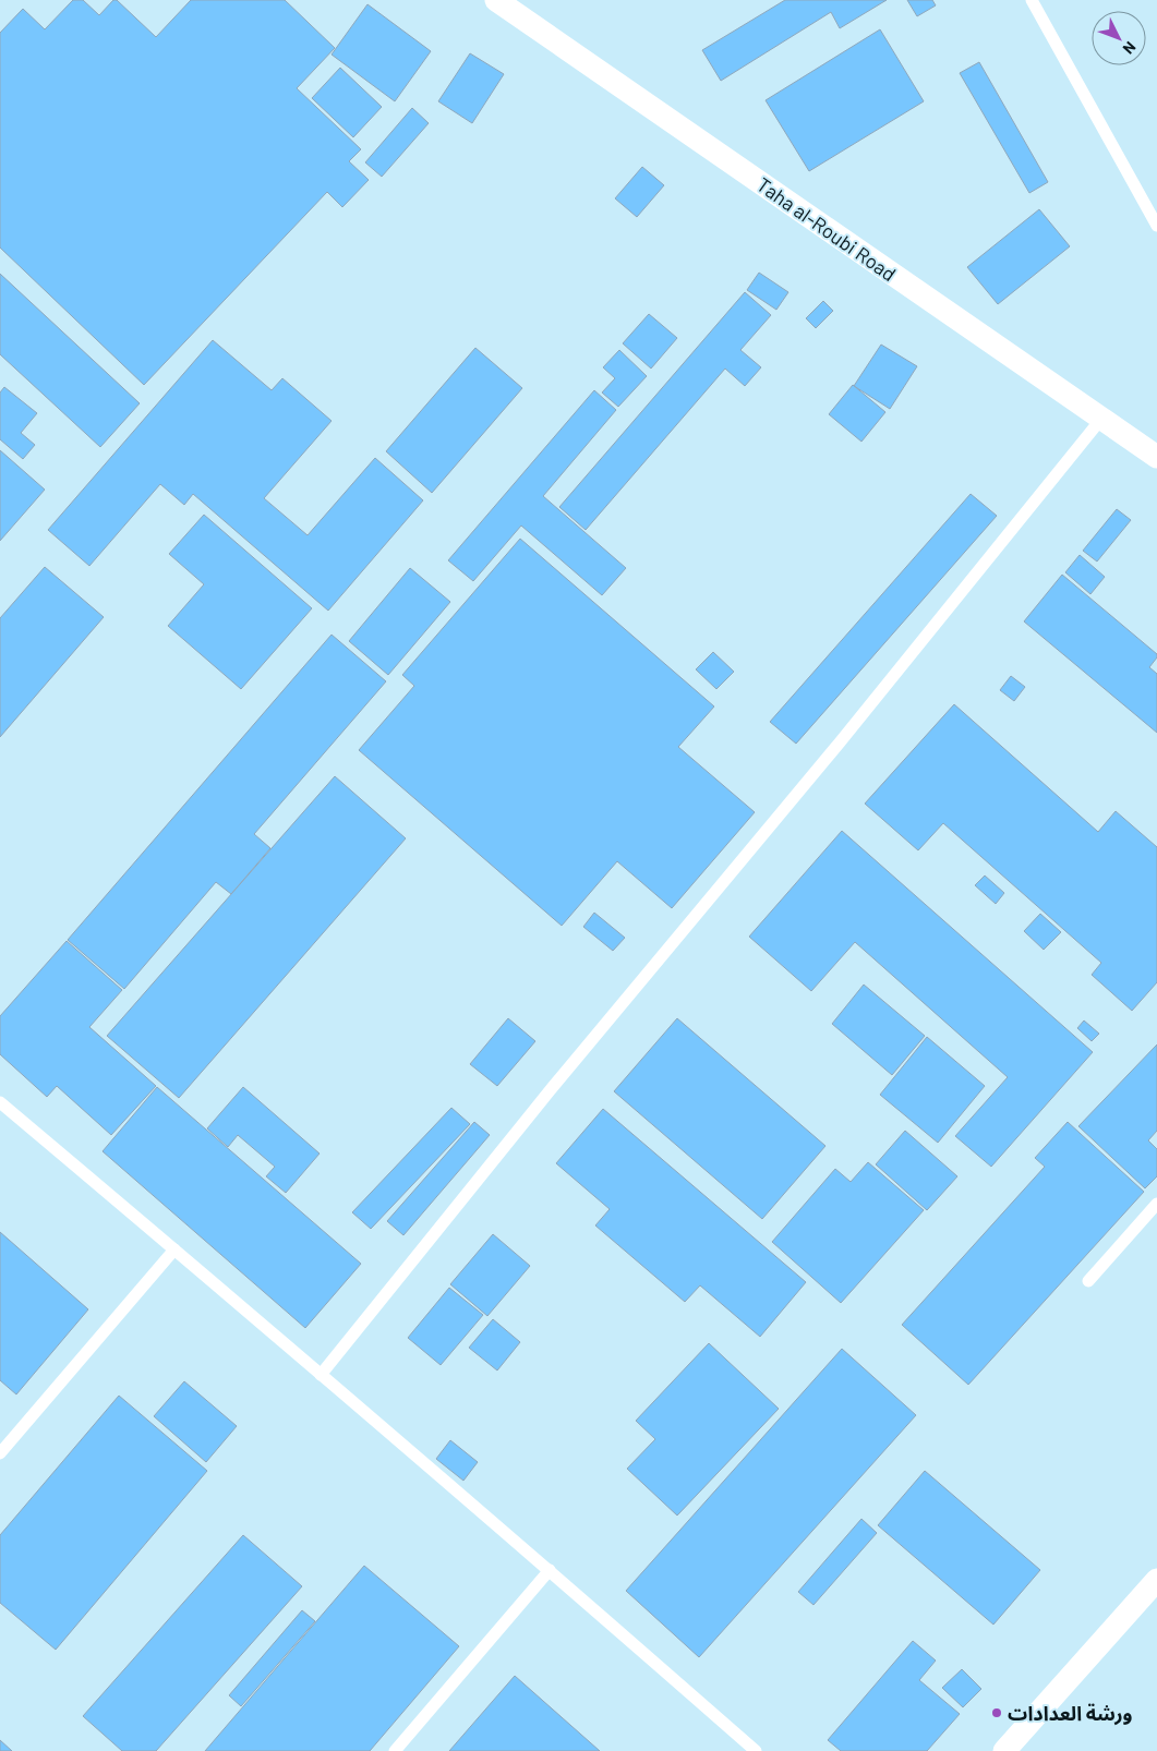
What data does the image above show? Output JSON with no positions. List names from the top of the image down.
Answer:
{
  "streets": {
    "street": ["Taha al-Roubi Road"]
  },
  "places": ["ورشة العدادات"],
  "north": "bottom right"
}
